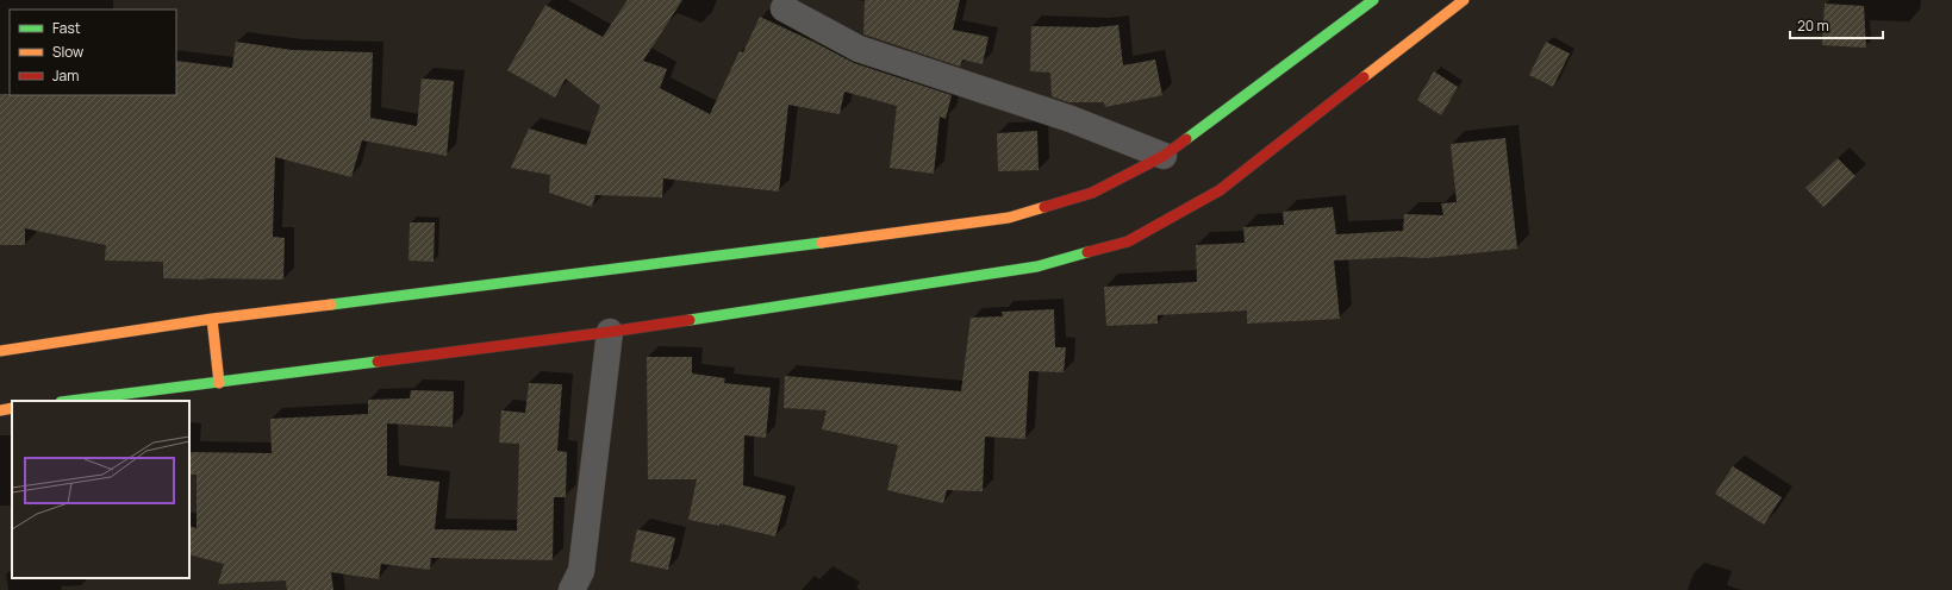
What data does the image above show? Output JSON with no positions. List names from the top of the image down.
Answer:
{
  "legend": ["Fast", "Slow", "Jam"],
  "scale_bar": "20 m"
}
